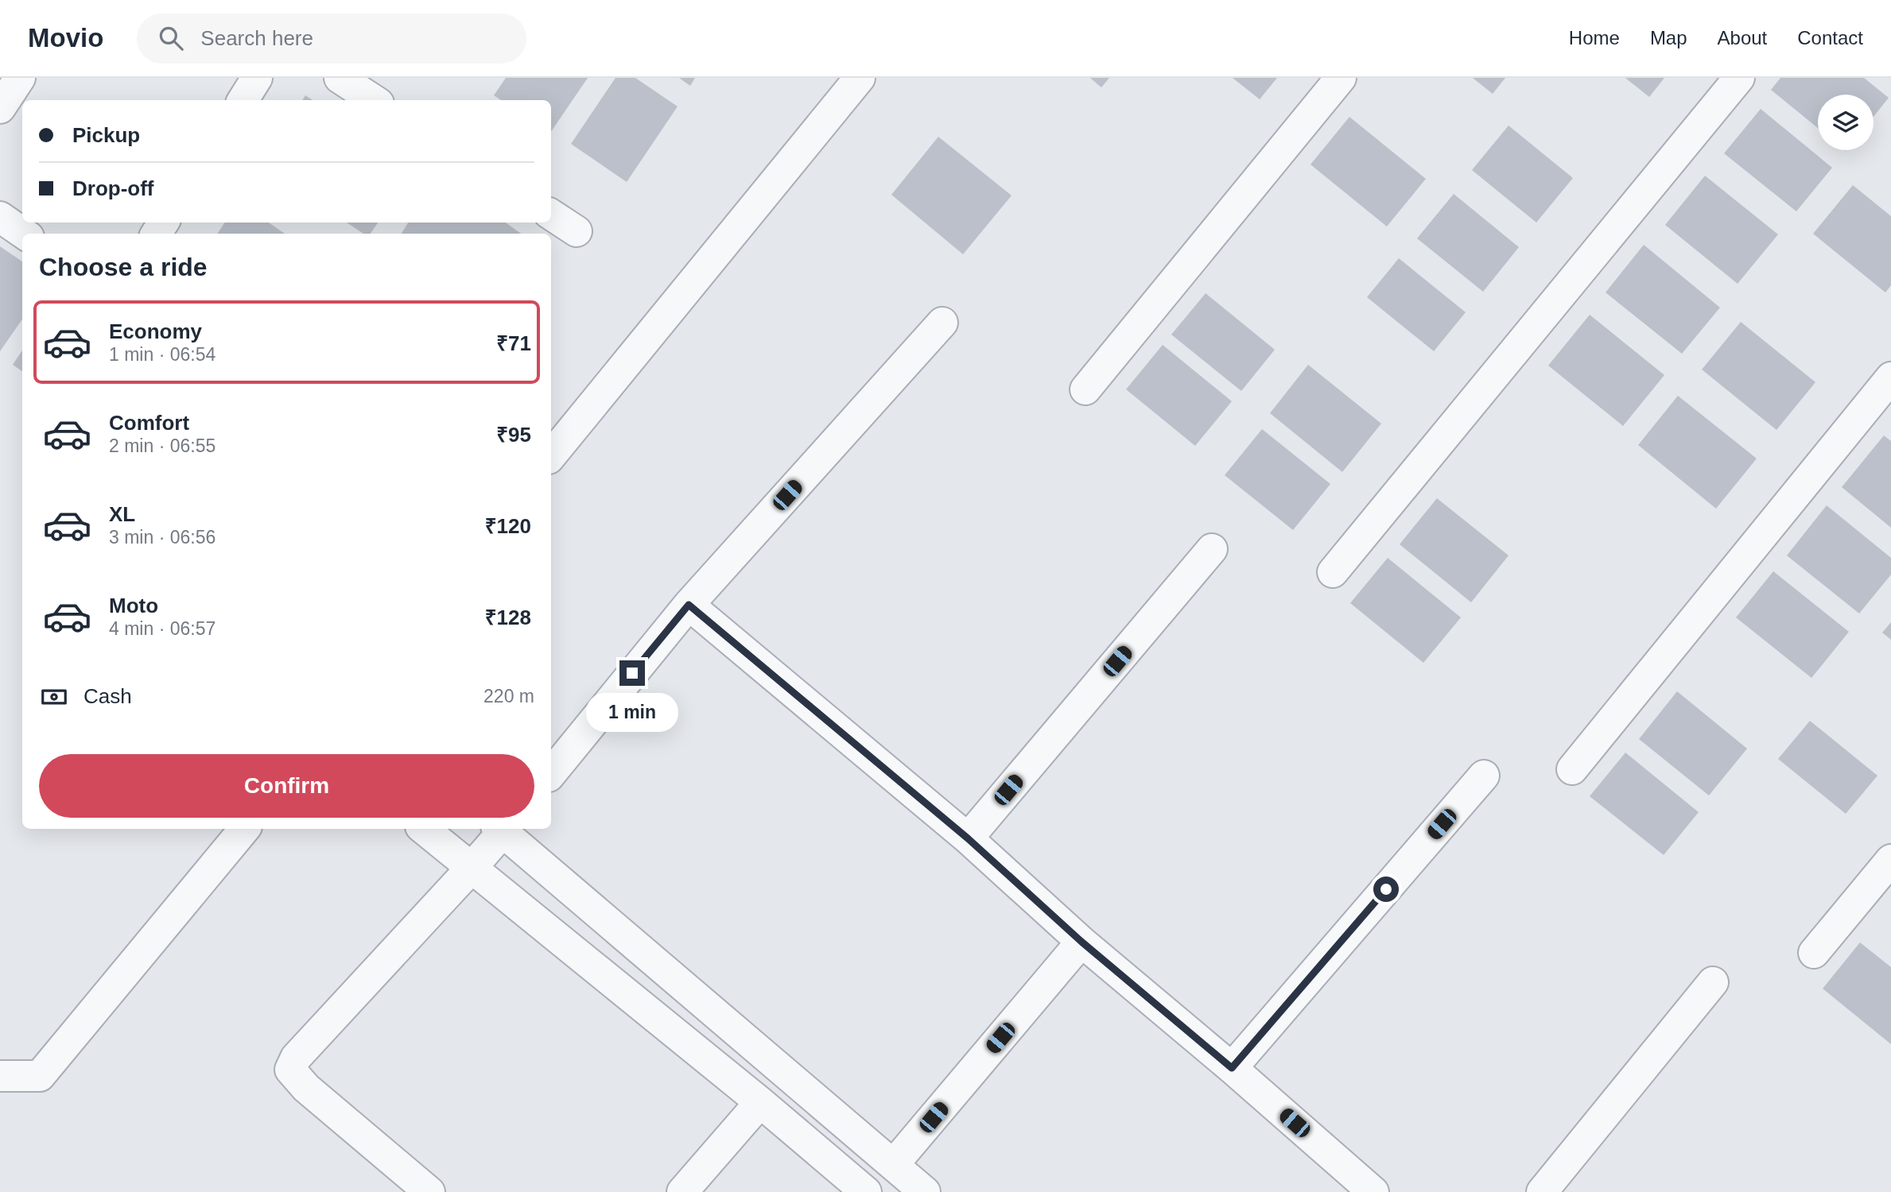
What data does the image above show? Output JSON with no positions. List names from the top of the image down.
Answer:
{
  "page": {
    "header": "Movio",
    "search": "Search here",
    "nav": [
      "Home",
      "Map",
      "About",
      "Contact"
    ],
    "banner": ["Pickup", "Drop-off"],
    "heading": "Choose a ride",
    "list": [
      {
        "name": "Economy",
        "note": "1 min · 06:54",
        "value": "₹71"
      },
      {
        "name": "Comfort",
        "note": "2 min · 06:55",
        "value": "₹95"
      },
      {
        "name": "XL",
        "note": "3 min · 06:56",
        "value": "₹120"
      },
      {
        "name": "Moto",
        "note": "4 min · 06:57",
        "value": "₹128"
      }
    ],
    "pay": ["Cash", "220 m"],
    "bubble": "1 min",
    "buttons": "Confirm"
  }
}
